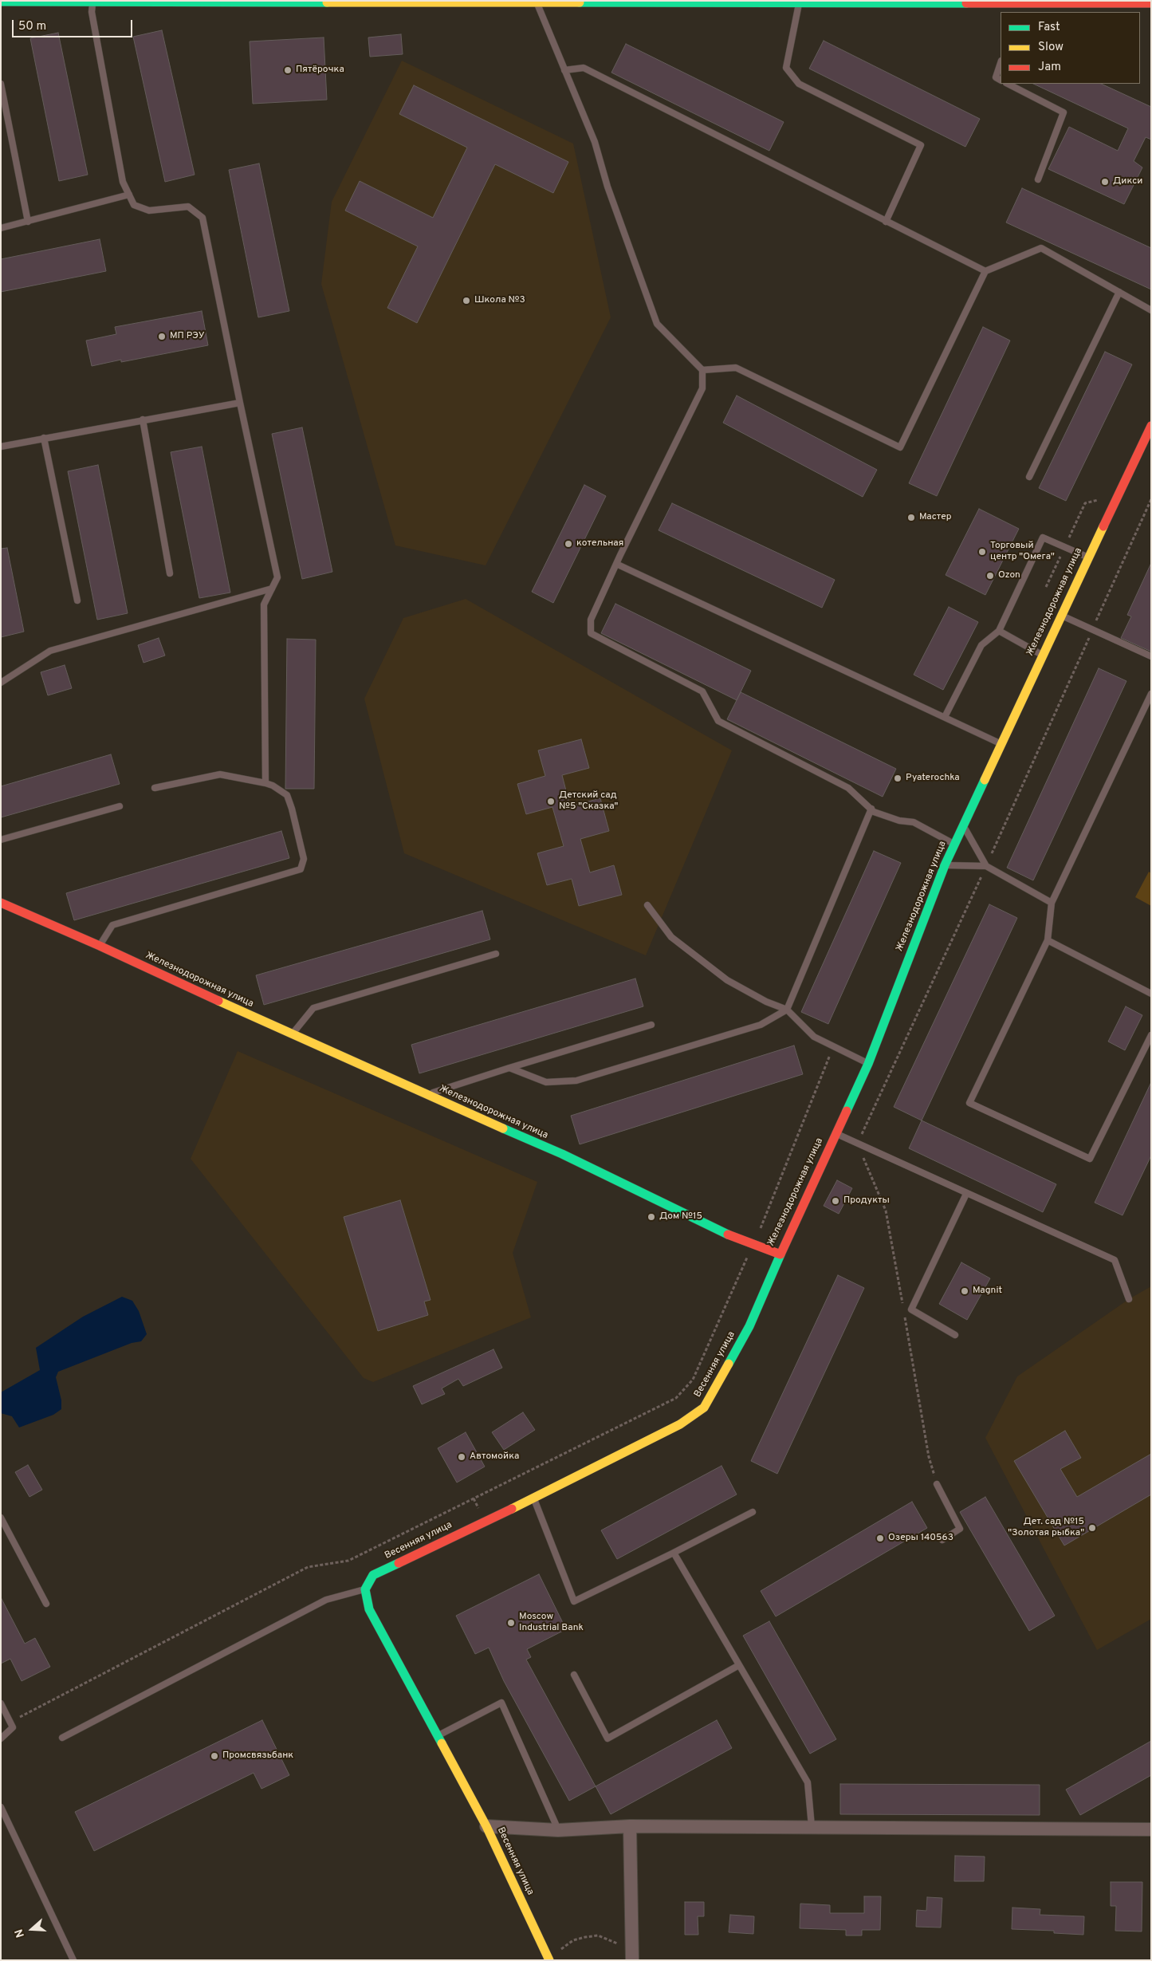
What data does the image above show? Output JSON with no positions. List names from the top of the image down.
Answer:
{
  "streets": {
    "street": ["Железнодорожная улица", "Весенняя улица"]
  },
  "crossings": [
    ["Железнодорожная улица", "Весенняя улица"]
  ],
  "places": [
    "Пятёрочка",
    "Дикси",
    "Школа №3",
    "МП РЭУ",
    "Мастер",
    "котельная",
    "Торговый центр \"Омега\"",
    "Ozon",
    "Pyaterochka",
    "Детский сад №5 \"Сказка\"",
    "Продукты",
    "Дом №15",
    "Magnit",
    "Автомойка",
    "Дет. сад №15 \"Золотая рыбка\"",
    "Озеры 140563",
    "Moscow Industrial Bank",
    "Промсвязьбанк"
  ],
  "legend": ["Fast", "Slow", "Jam"],
  "scale_bar": "50 m",
  "north": "left"
}
